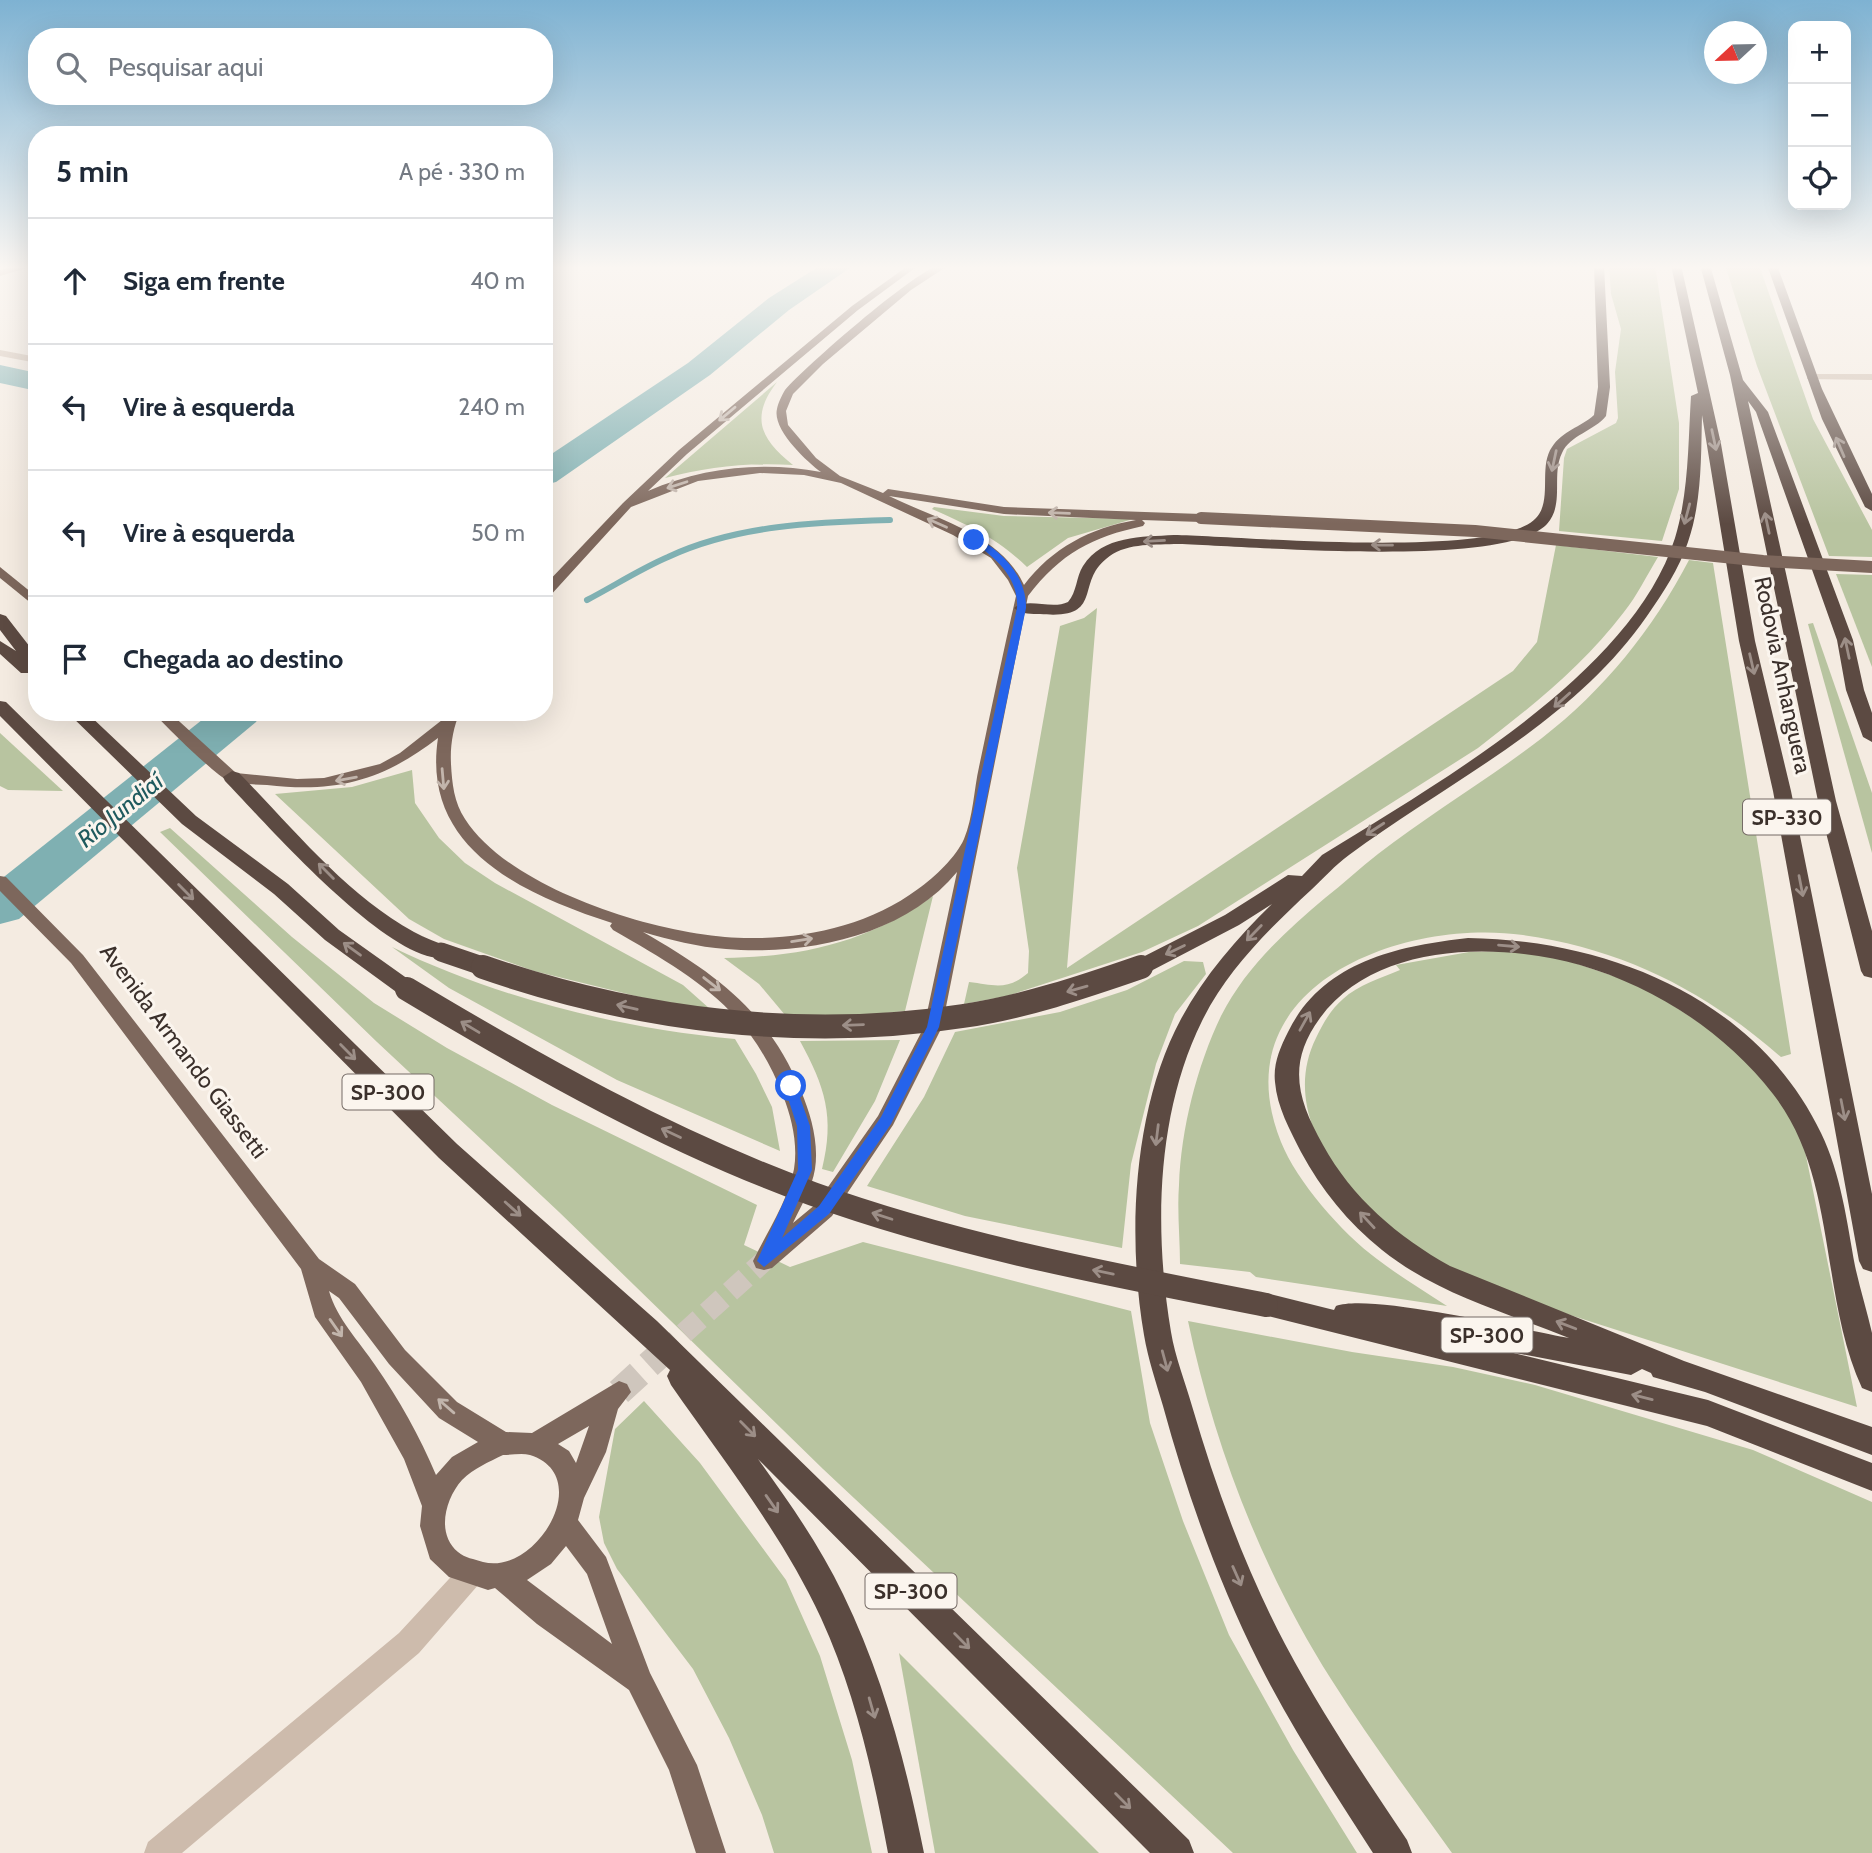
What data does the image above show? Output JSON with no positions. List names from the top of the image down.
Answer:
{
  "streets": {
    "highway": ["Rodovia Anhanguera", "SP-330", "SP-300"],
    "main road": ["Avenida Armando Giassetti"]
  },
  "water": ["Rio Jundiaí"],
  "north": "left",
  "page": {
    "map_buttons": ["+", "−"],
    "search": "Pesquisar aqui",
    "heading": ["5 min", "A pé · 330 m"],
    "list": [
      ["Siga em frente", "40 m"],
      ["Vire à esquerda", "240 m"],
      ["Vire à esquerda", "50 m"],
      "Chegada ao destino"
    ]
  }
}
